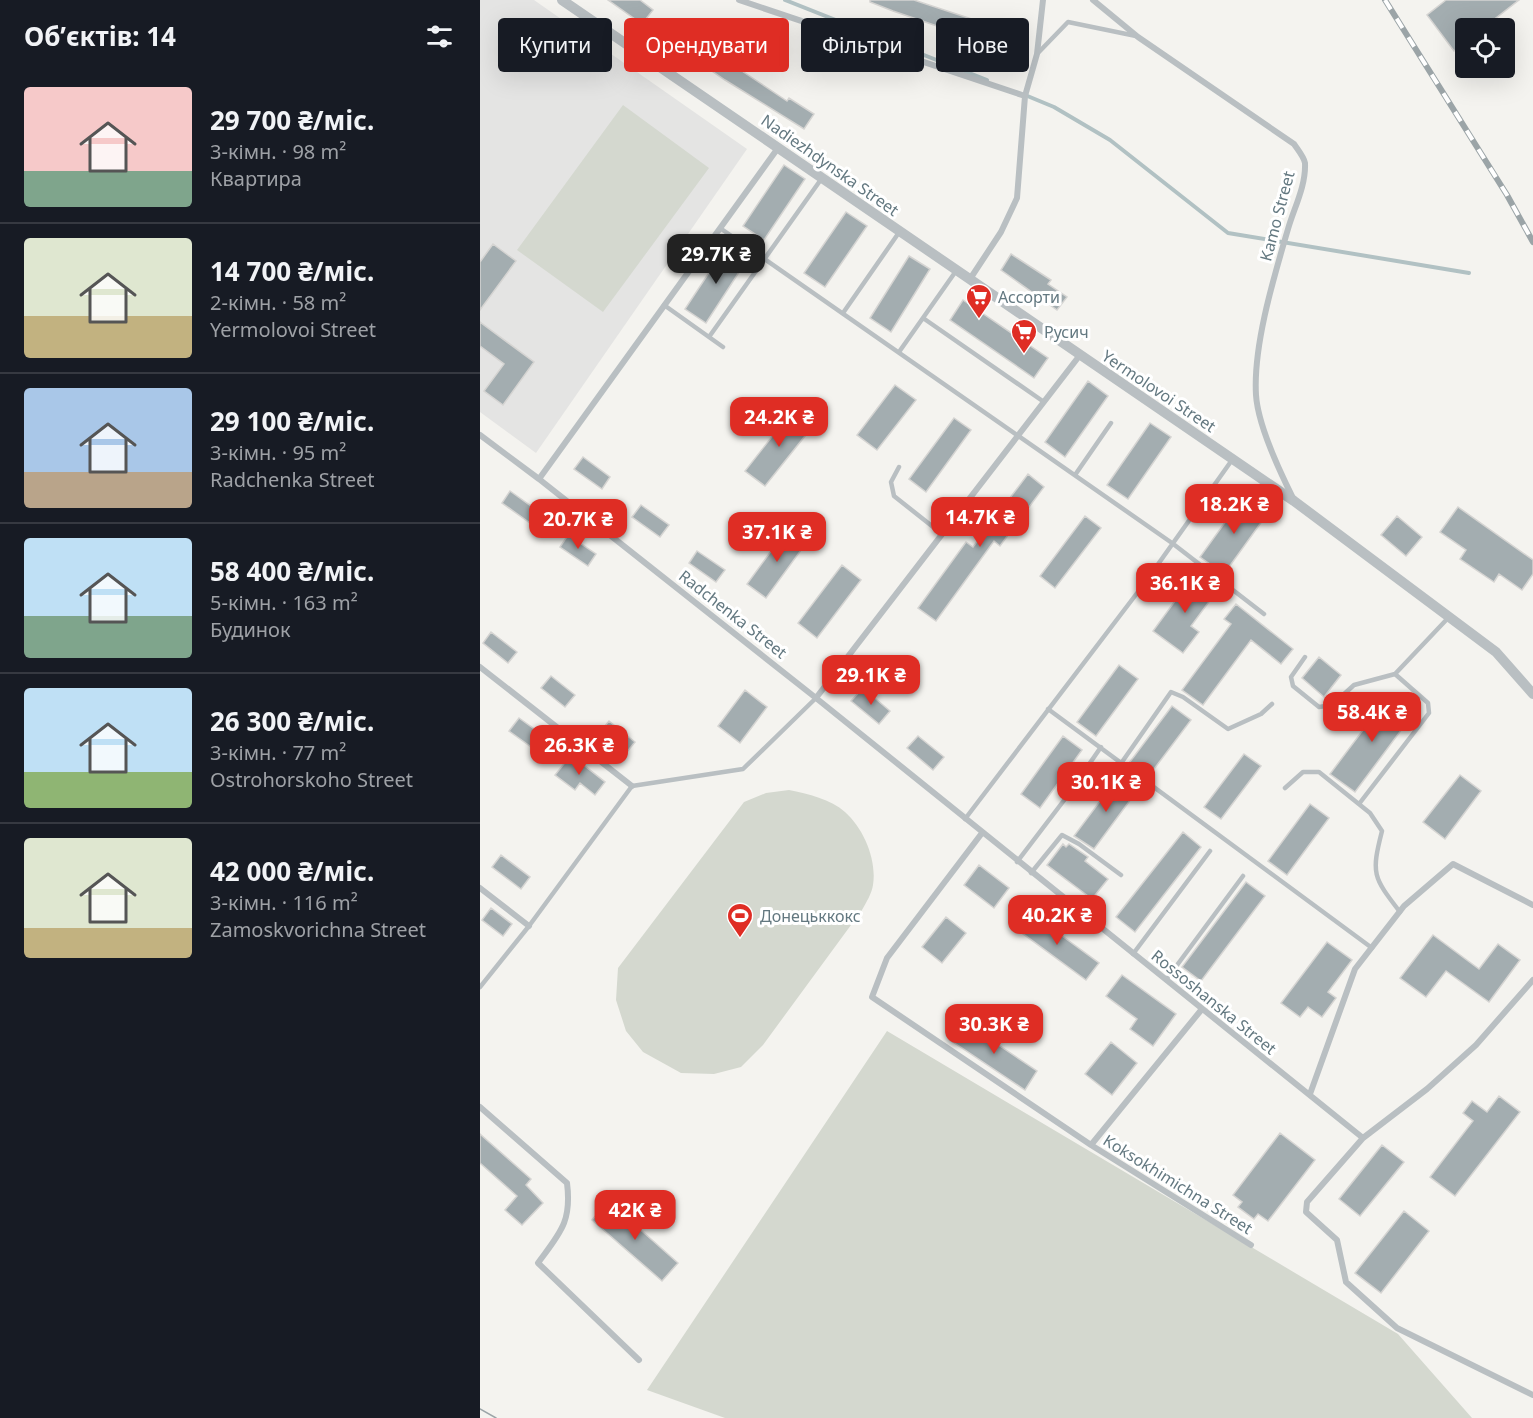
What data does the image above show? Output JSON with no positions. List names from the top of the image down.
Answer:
{
  "streets": {
    "street": [
      "Nadiezhdynska Street",
      "Kamo Street",
      "Yermolovoi Street",
      "Radchenka Street",
      "Rossoshanska Street",
      "Koksokhimichna Street"
    ]
  },
  "crossings": [
    ["Nadiezhdynska Street", "Yermolovoi Street"],
    ["Kamo Street", "Yermolovoi Street"],
    ["Yermolovoi Street", "Radchenka Street"],
    ["Radchenka Street", "Rossoshanska Street"],
    ["Rossoshanska Street", "Koksokhimichna Street"]
  ],
  "places": {
    "supermarket": ["Ассорти", "Русич"],
    "sports": ["Донецьккокс"]
  },
  "page": {
    "heading": "Об’єктів: 14",
    "chip": [
      "Купити",
      "Орендувати",
      "Фільтри",
      "Нове"
    ],
    "list": [
      {
        "name": "29 700 ₴/міс.",
        "note": "3-кімн. · 98 m² · Квартира"
      },
      {
        "name": "14 700 ₴/міс.",
        "note": "2-кімн. · 58 m² · Yermolovoi Street"
      },
      {
        "name": "29 100 ₴/міс.",
        "note": "3-кімн. · 95 m² · Radchenka Street"
      },
      {
        "name": "58 400 ₴/міс.",
        "note": "5-кімн. · 163 m² · Будинок"
      },
      {
        "name": "26 300 ₴/міс.",
        "note": "3-кімн. · 77 m² · Ostrohorskoho Street"
      },
      {
        "name": "42 000 ₴/міс.",
        "note": "3-кімн. · 116 m² · Zamoskvorichna Street"
      }
    ],
    "price": [
      "29.7K ₴",
      "24.2K ₴",
      "18.2K ₴",
      "14.7K ₴",
      "20.7K ₴",
      "37.1K ₴",
      "36.1K ₴",
      "29.1K ₴",
      "58.4K ₴",
      "26.3K ₴",
      "30.1K ₴",
      "40.2K ₴",
      "30.3K ₴",
      "42K ₴"
    ]
  }
}
